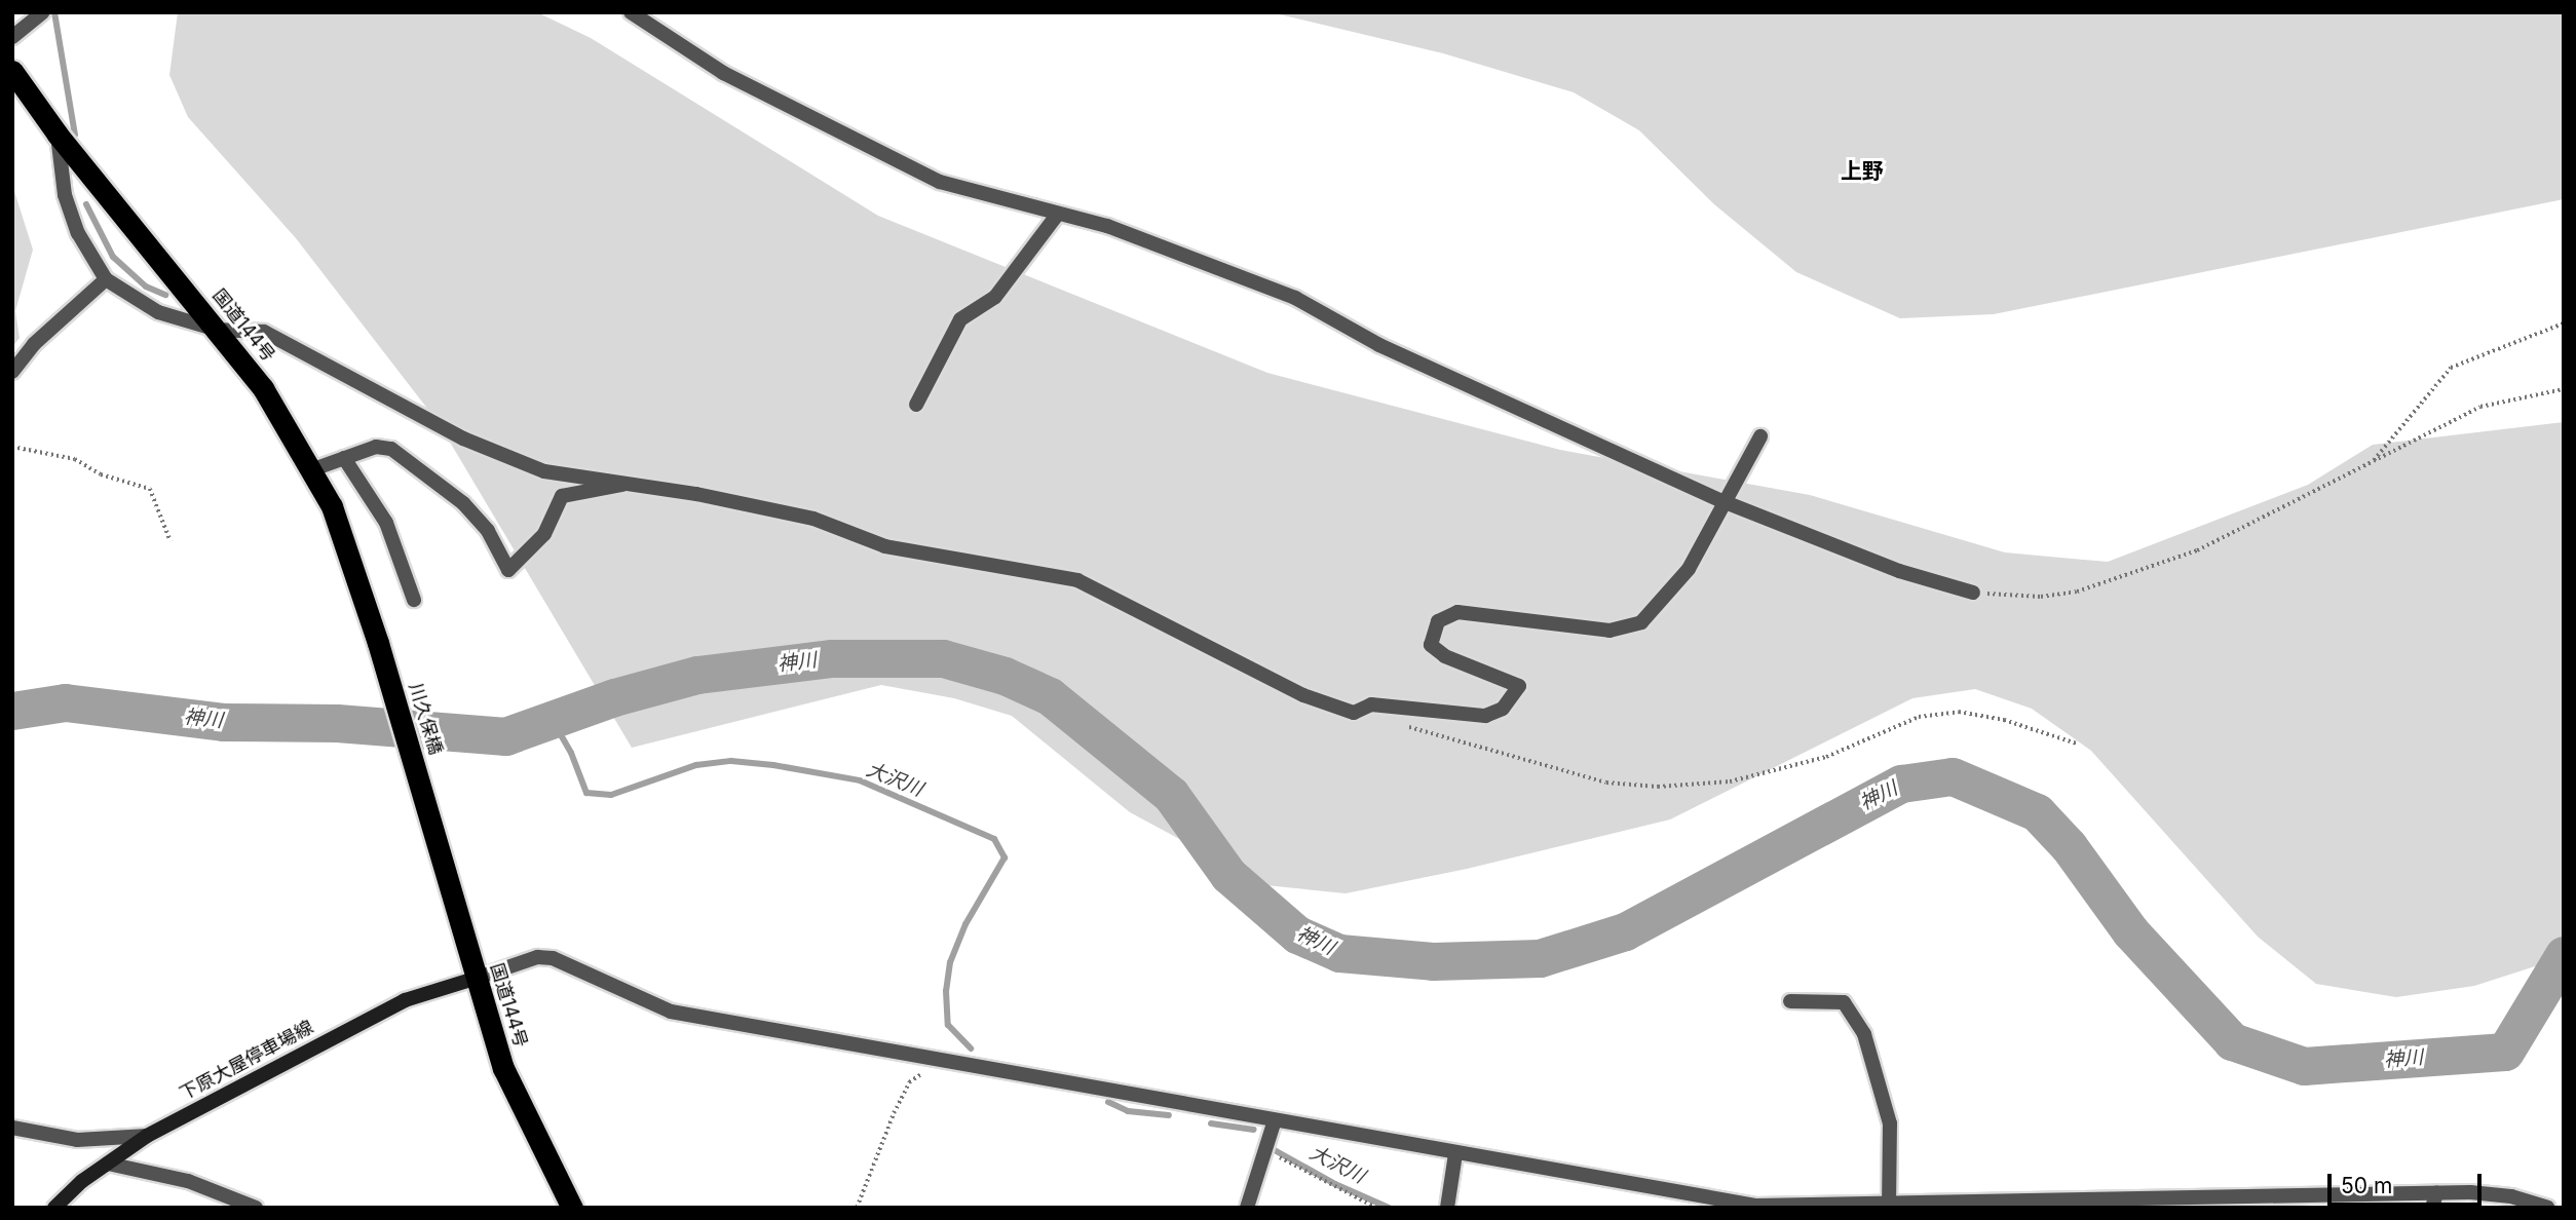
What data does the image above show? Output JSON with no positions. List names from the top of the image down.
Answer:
{
  "streets": {
    "highway": ["国道144号", "川久保橋"],
    "main road": ["下原大屋停車場線"]
  },
  "crossings": [
    ["国道144号", "川久保橋"],
    ["国道144号", "下原大屋停車場線"]
  ],
  "districts": ["上野"],
  "water": ["神川", "大沢川"],
  "scale_bar": "50 m"
}
